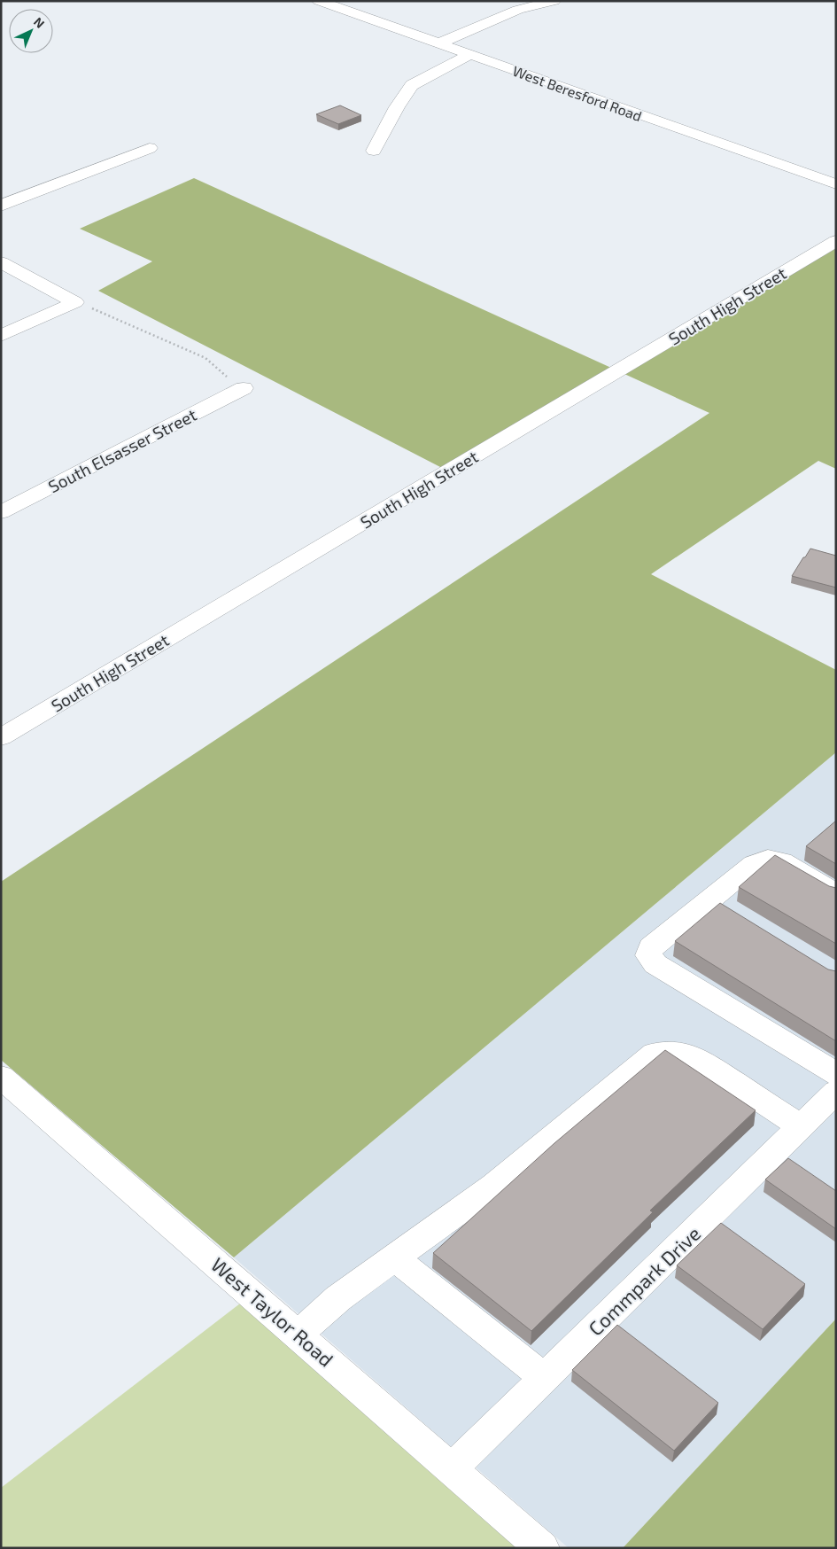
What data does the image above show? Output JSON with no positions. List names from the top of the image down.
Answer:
{
  "streets": {
    "street": [
      "West Beresford Road",
      "South High Street",
      "South Elsasser Street",
      "Commpark Drive",
      "West Taylor Road"
    ]
  },
  "crossings": [
    ["Commpark Drive", "West Taylor Road"]
  ],
  "north": "top right"
}
